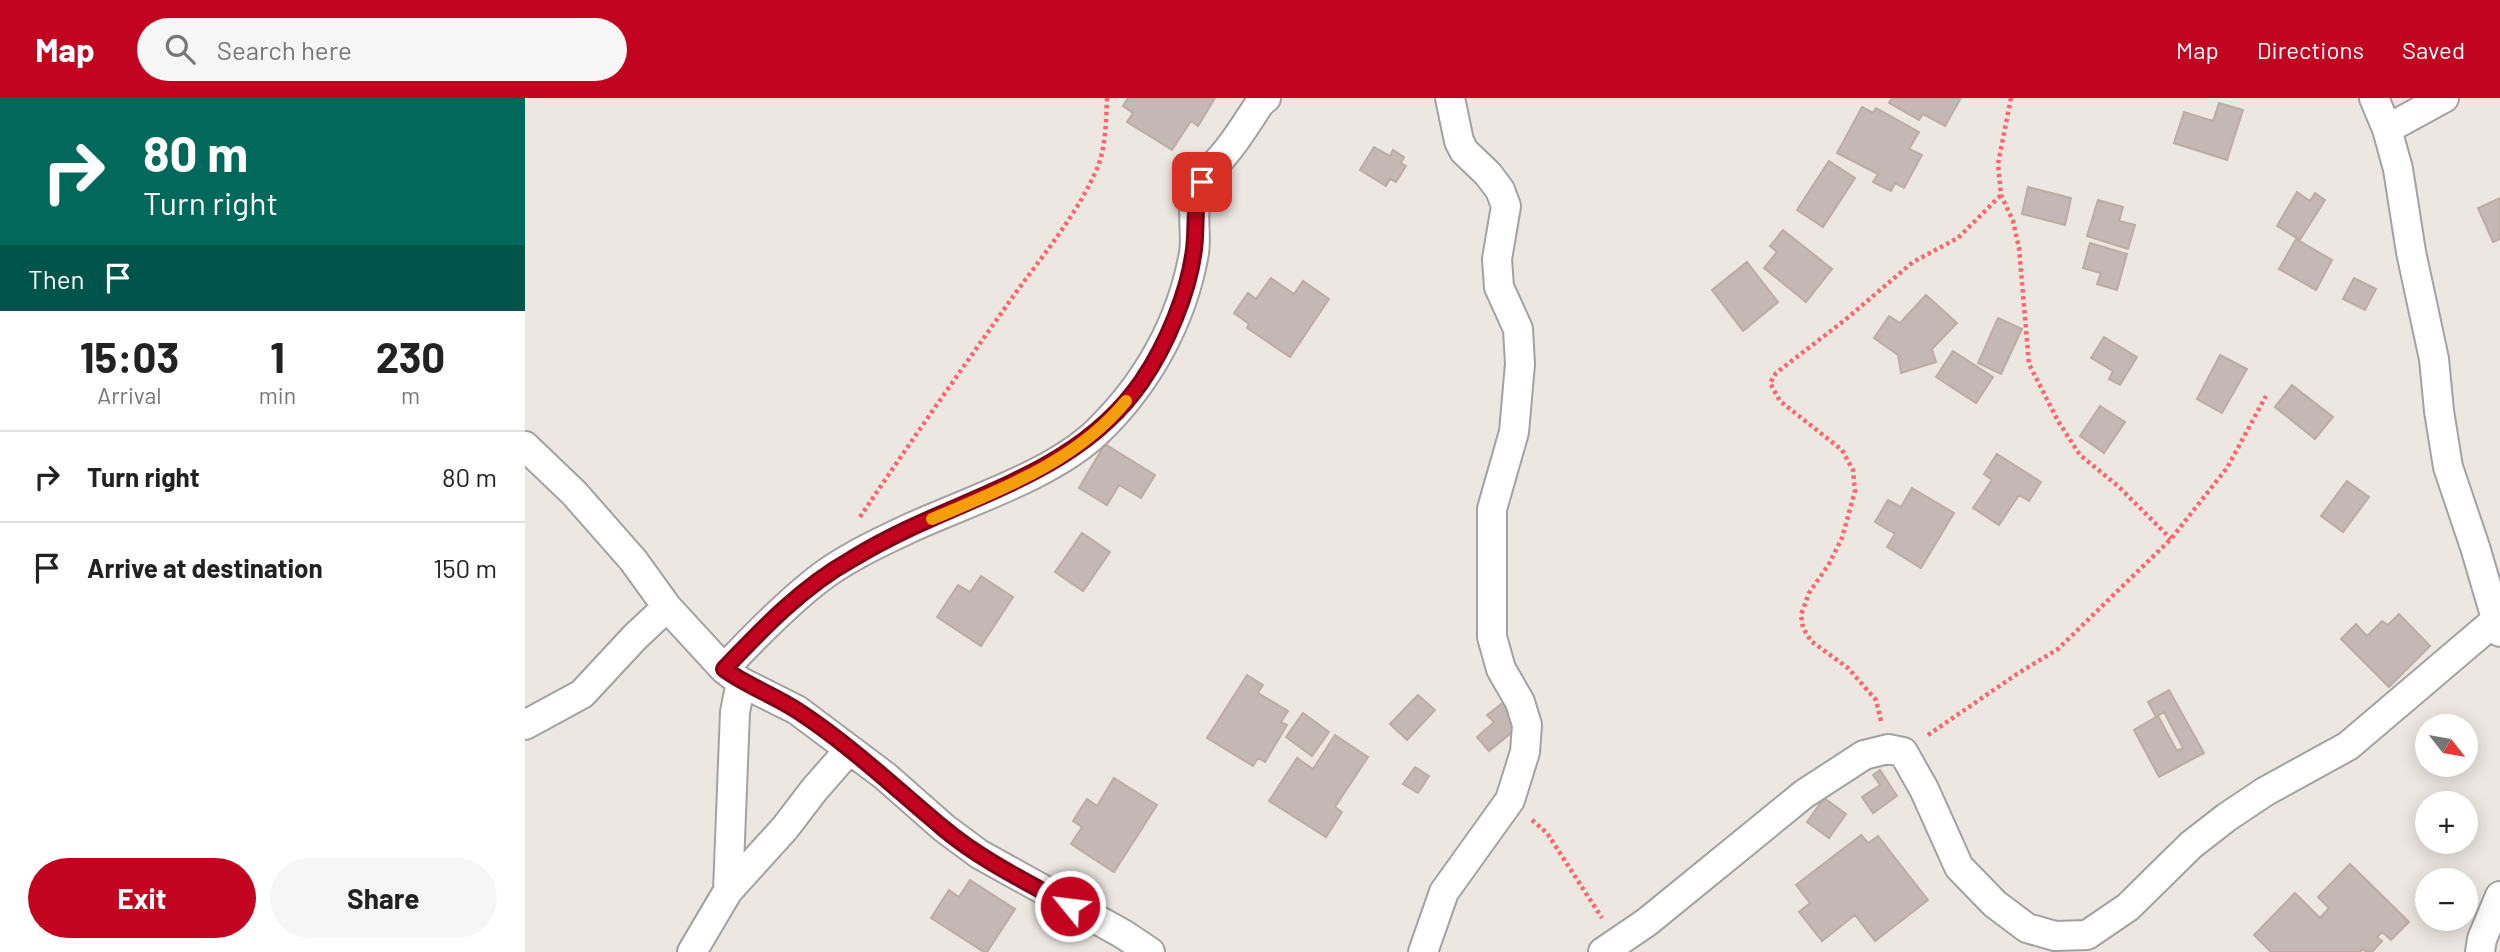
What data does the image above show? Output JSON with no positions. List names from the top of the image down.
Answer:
{
  "north": "bottom right",
  "page": {
    "header": "Map",
    "search": "Search here",
    "nav": ["Map", "Directions", "Saved"],
    "turn": ["80 m", "Turn right"],
    "then": "Then",
    "eta": [
      "15:03",
      "Arrival",
      "1",
      "min",
      "230",
      "m"
    ],
    "list": [
      {
        "name": "Turn right",
        "value": "80 m"
      },
      {
        "name": "Arrive at destination",
        "value": "150 m"
      }
    ],
    "map_buttons": ["+", "−"],
    "buttons": ["Exit", "Share"]
  }
}
